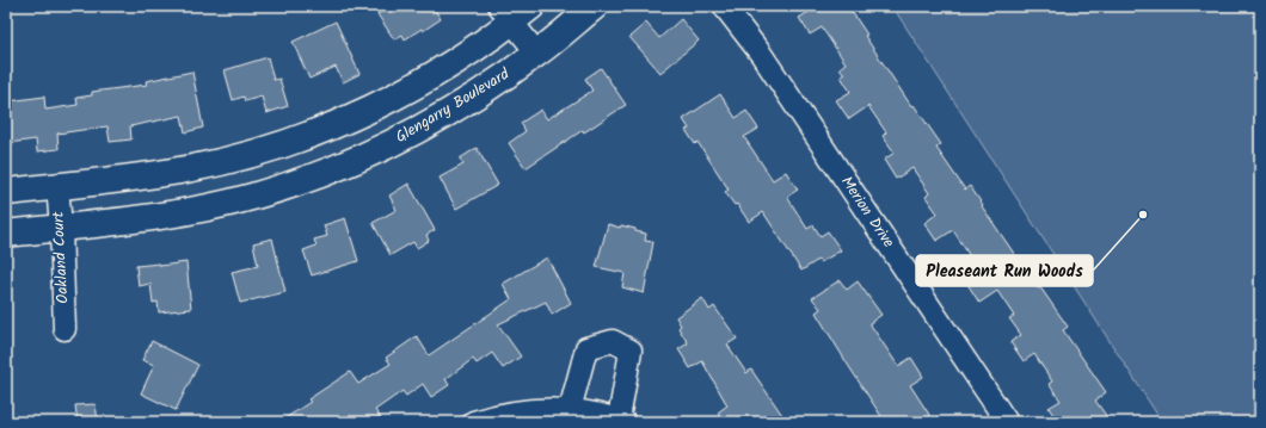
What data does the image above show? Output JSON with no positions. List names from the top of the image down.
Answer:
{
  "streets": {
    "street": ["Glengarry Boulevard", "Merion Drive", "Oakland Court"]
  },
  "crossings": [
    ["Glengarry Boulevard", "Oakland Court"]
  ],
  "places": ["Pleaseant Run Woods"]
}
